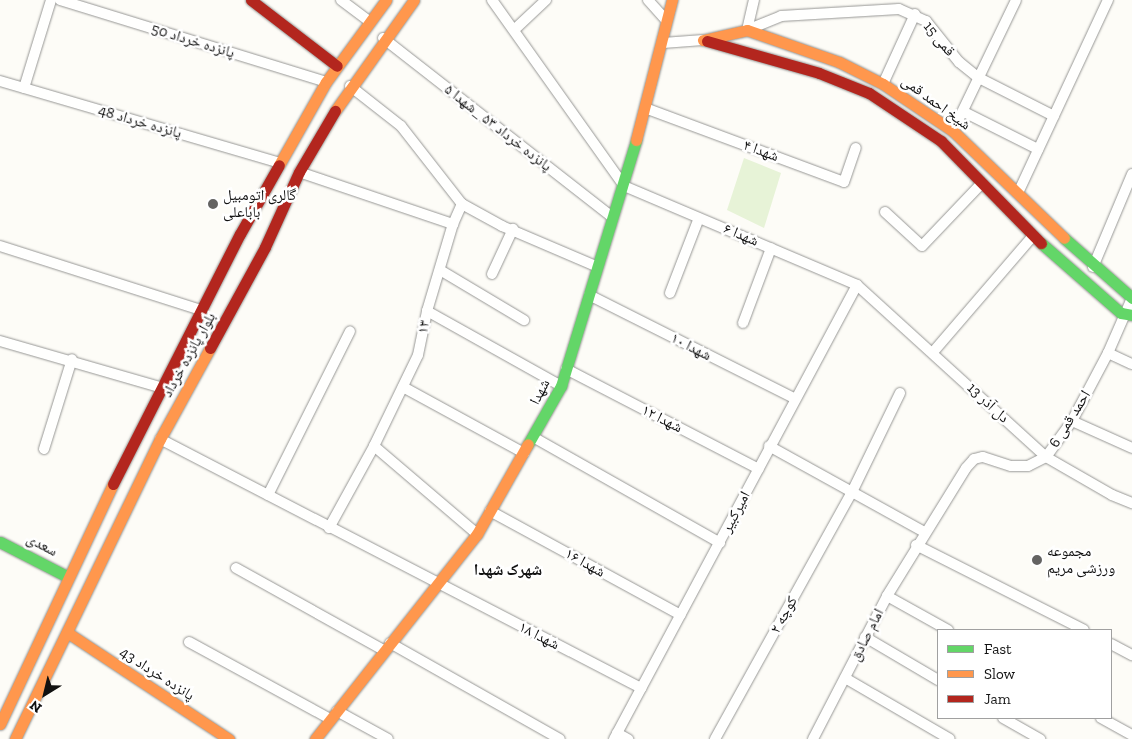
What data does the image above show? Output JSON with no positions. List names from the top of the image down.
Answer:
{
  "streets": {
    "main road": [
      "شیخ احمد قمی",
      "بلوار پانزده خرداد",
      "شهدا",
      "سعدی",
      "پانزده خرداد 43"
    ],
    "street": [
      "قمی 15",
      "پانزده خرداد 50",
      "پانزده خرداد 48",
      "پانزده خرداد ۵۳ _شهدا ۵",
      "شهدا ۴",
      "شهدا ۶",
      "۱۳",
      "شهدا ۱۰",
      "دل آذر 13",
      "شهدا ۱۲",
      "احمد قمی 6",
      "امیرکبیر",
      "شهدا ۱۶",
      "کوچه ۲",
      "امام صادق",
      "شهدا ۱۸"
    ]
  },
  "crossings": [
    ["قمی 15", "شیخ احمد قمی"],
    ["پانزده خرداد 50", "بلوار پانزده خرداد"],
    ["شیخ احمد قمی", "شهدا"],
    ["شیخ احمد قمی", "احمد قمی 6"],
    ["پانزده خرداد 48", "بلوار پانزده خرداد"],
    ["پانزده خرداد ۵۳ _شهدا ۵", "بلوار پانزده خرداد"],
    ["پانزده خرداد ۵۳ _شهدا ۵", "شهدا"],
    ["شهدا ۴", "شهدا"],
    ["شهدا ۶", "شهدا"],
    ["شهدا ۶", "دل آذر 13"],
    ["شهدا ۶", "امیرکبیر"],
    ["۱۳", "شهدا ۱۸"],
    ["شهدا ۱۰", "شهدا"],
    ["شهدا ۱۰", "امیرکبیر"],
    ["بلوار پانزده خرداد", "سعدی"],
    ["بلوار پانزده خرداد", "شهدا ۱۸"],
    ["بلوار پانزده خرداد", "پانزده خرداد 43"],
    ["شهدا", "شهدا ۱۲"],
    ["شهدا", "شهدا ۱۶"],
    ["شهدا", "شهدا ۱۸"],
    ["دل آذر 13", "احمد قمی 6"],
    ["دل آذر 13", "امیرکبیر"],
    ["شهدا ۱۲", "امیرکبیر"],
    ["احمد قمی 6", "امام صادق"],
    ["امیرکبیر", "شهدا ۱۶"],
    ["امیرکبیر", "شهدا ۱۸"]
  ],
  "districts": ["شهرک شهدا"],
  "places": ["گالری اتومبیل باباعلی", "مجموعه ورزشی مریم"],
  "legend": ["Fast", "Slow", "Jam"],
  "north": "bottom left"
}
